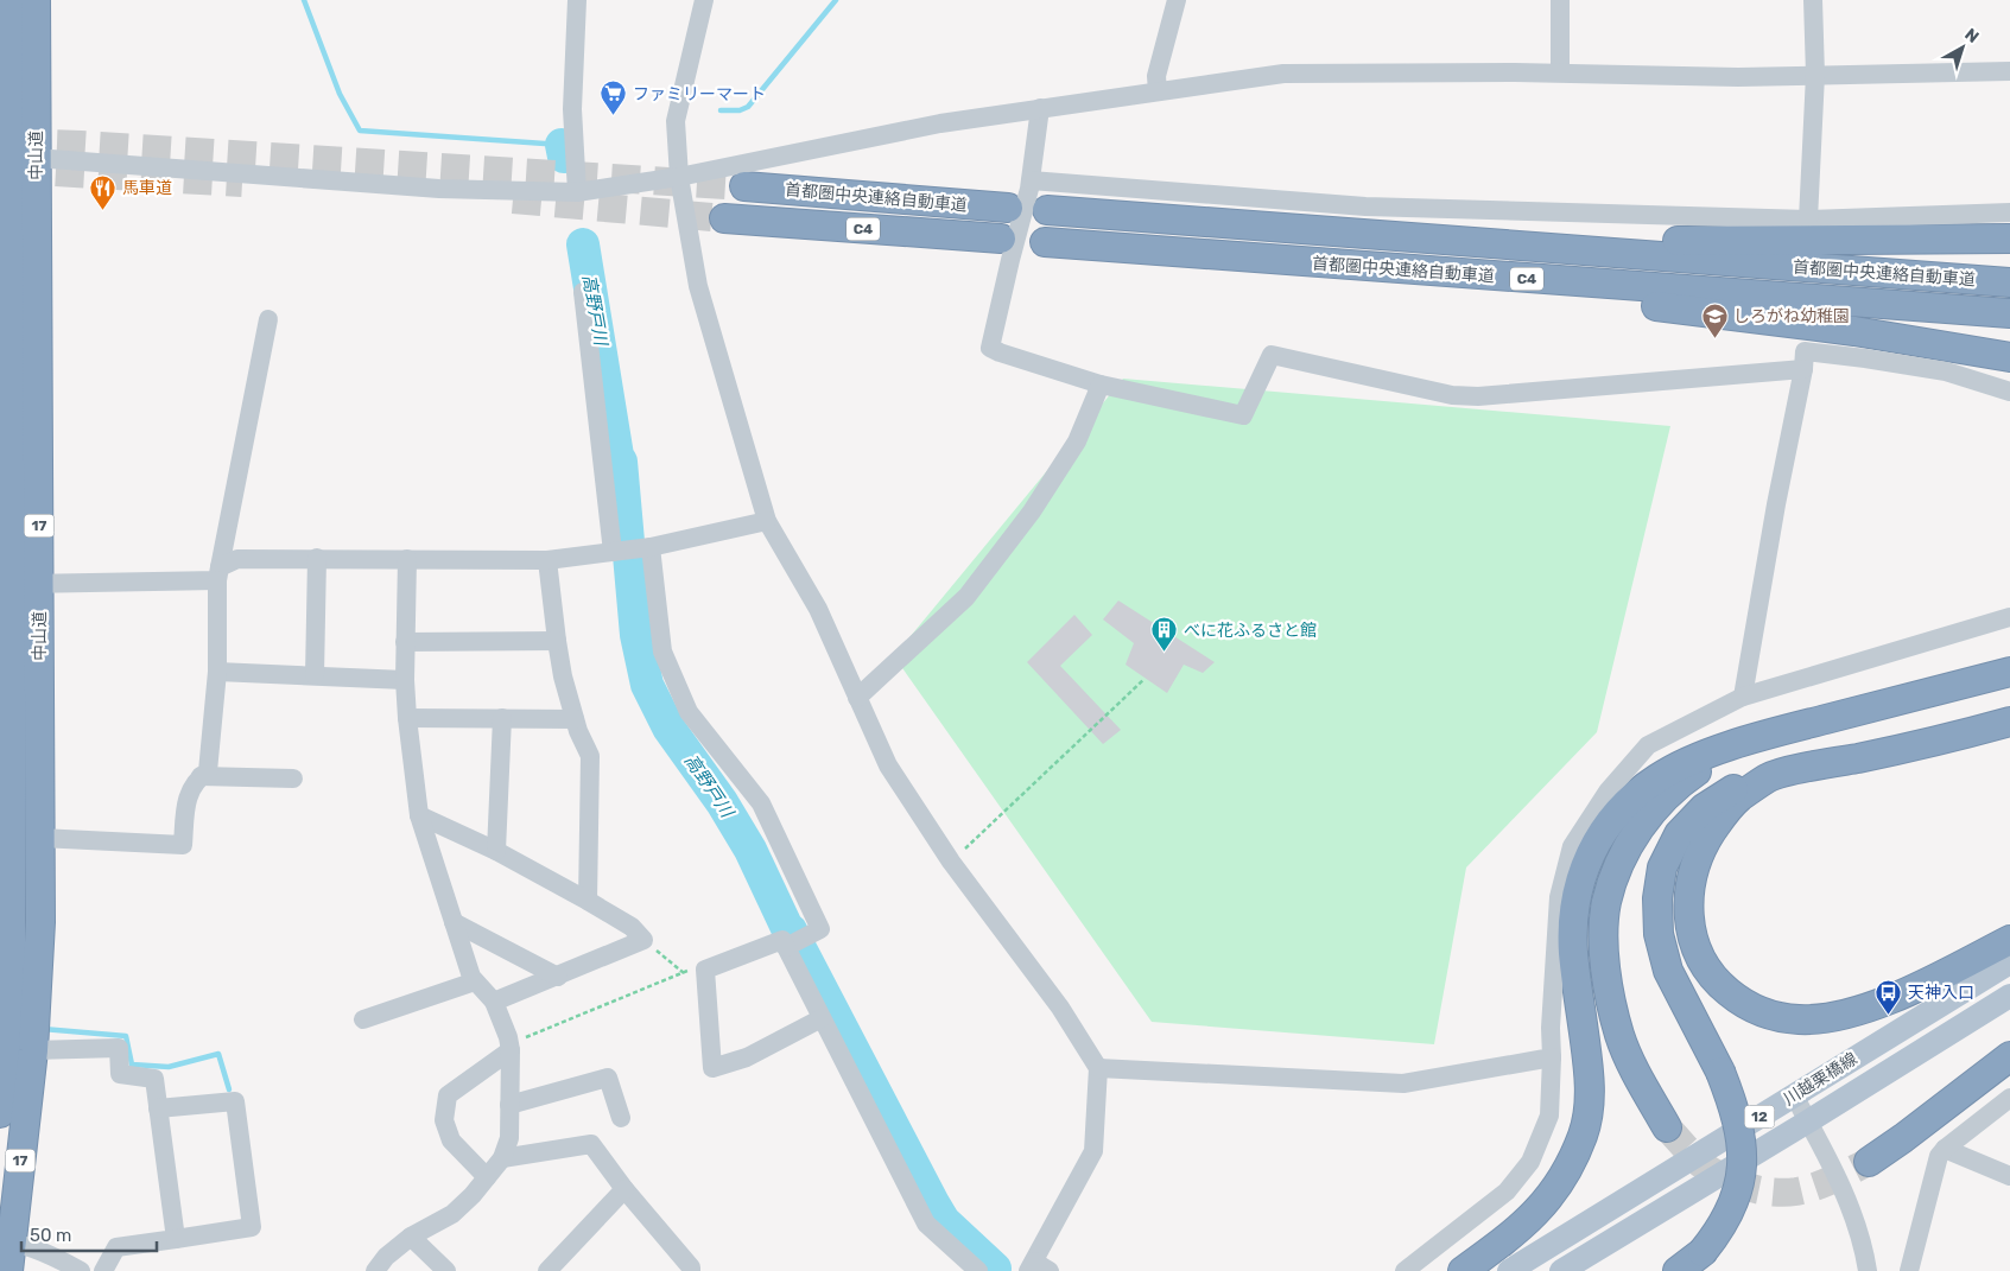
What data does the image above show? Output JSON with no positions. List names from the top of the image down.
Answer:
{
  "streets": {
    "highway": [
      "中山道",
      "首都圏中央連絡自動車道",
      "C4",
      "17"
    ],
    "main road": ["川越栗橋線", "12"]
  },
  "water": ["高野戸川"],
  "places": {
    "supermarket": ["ファミリーマート"],
    "restaurant": ["馬車道"],
    "school or university": ["しろがね幼稚園"],
    "building": ["べに花ふるさと館"],
    "bus stop": ["天神入口"]
  },
  "scale_bar": "50 m",
  "north": "top right"
}
